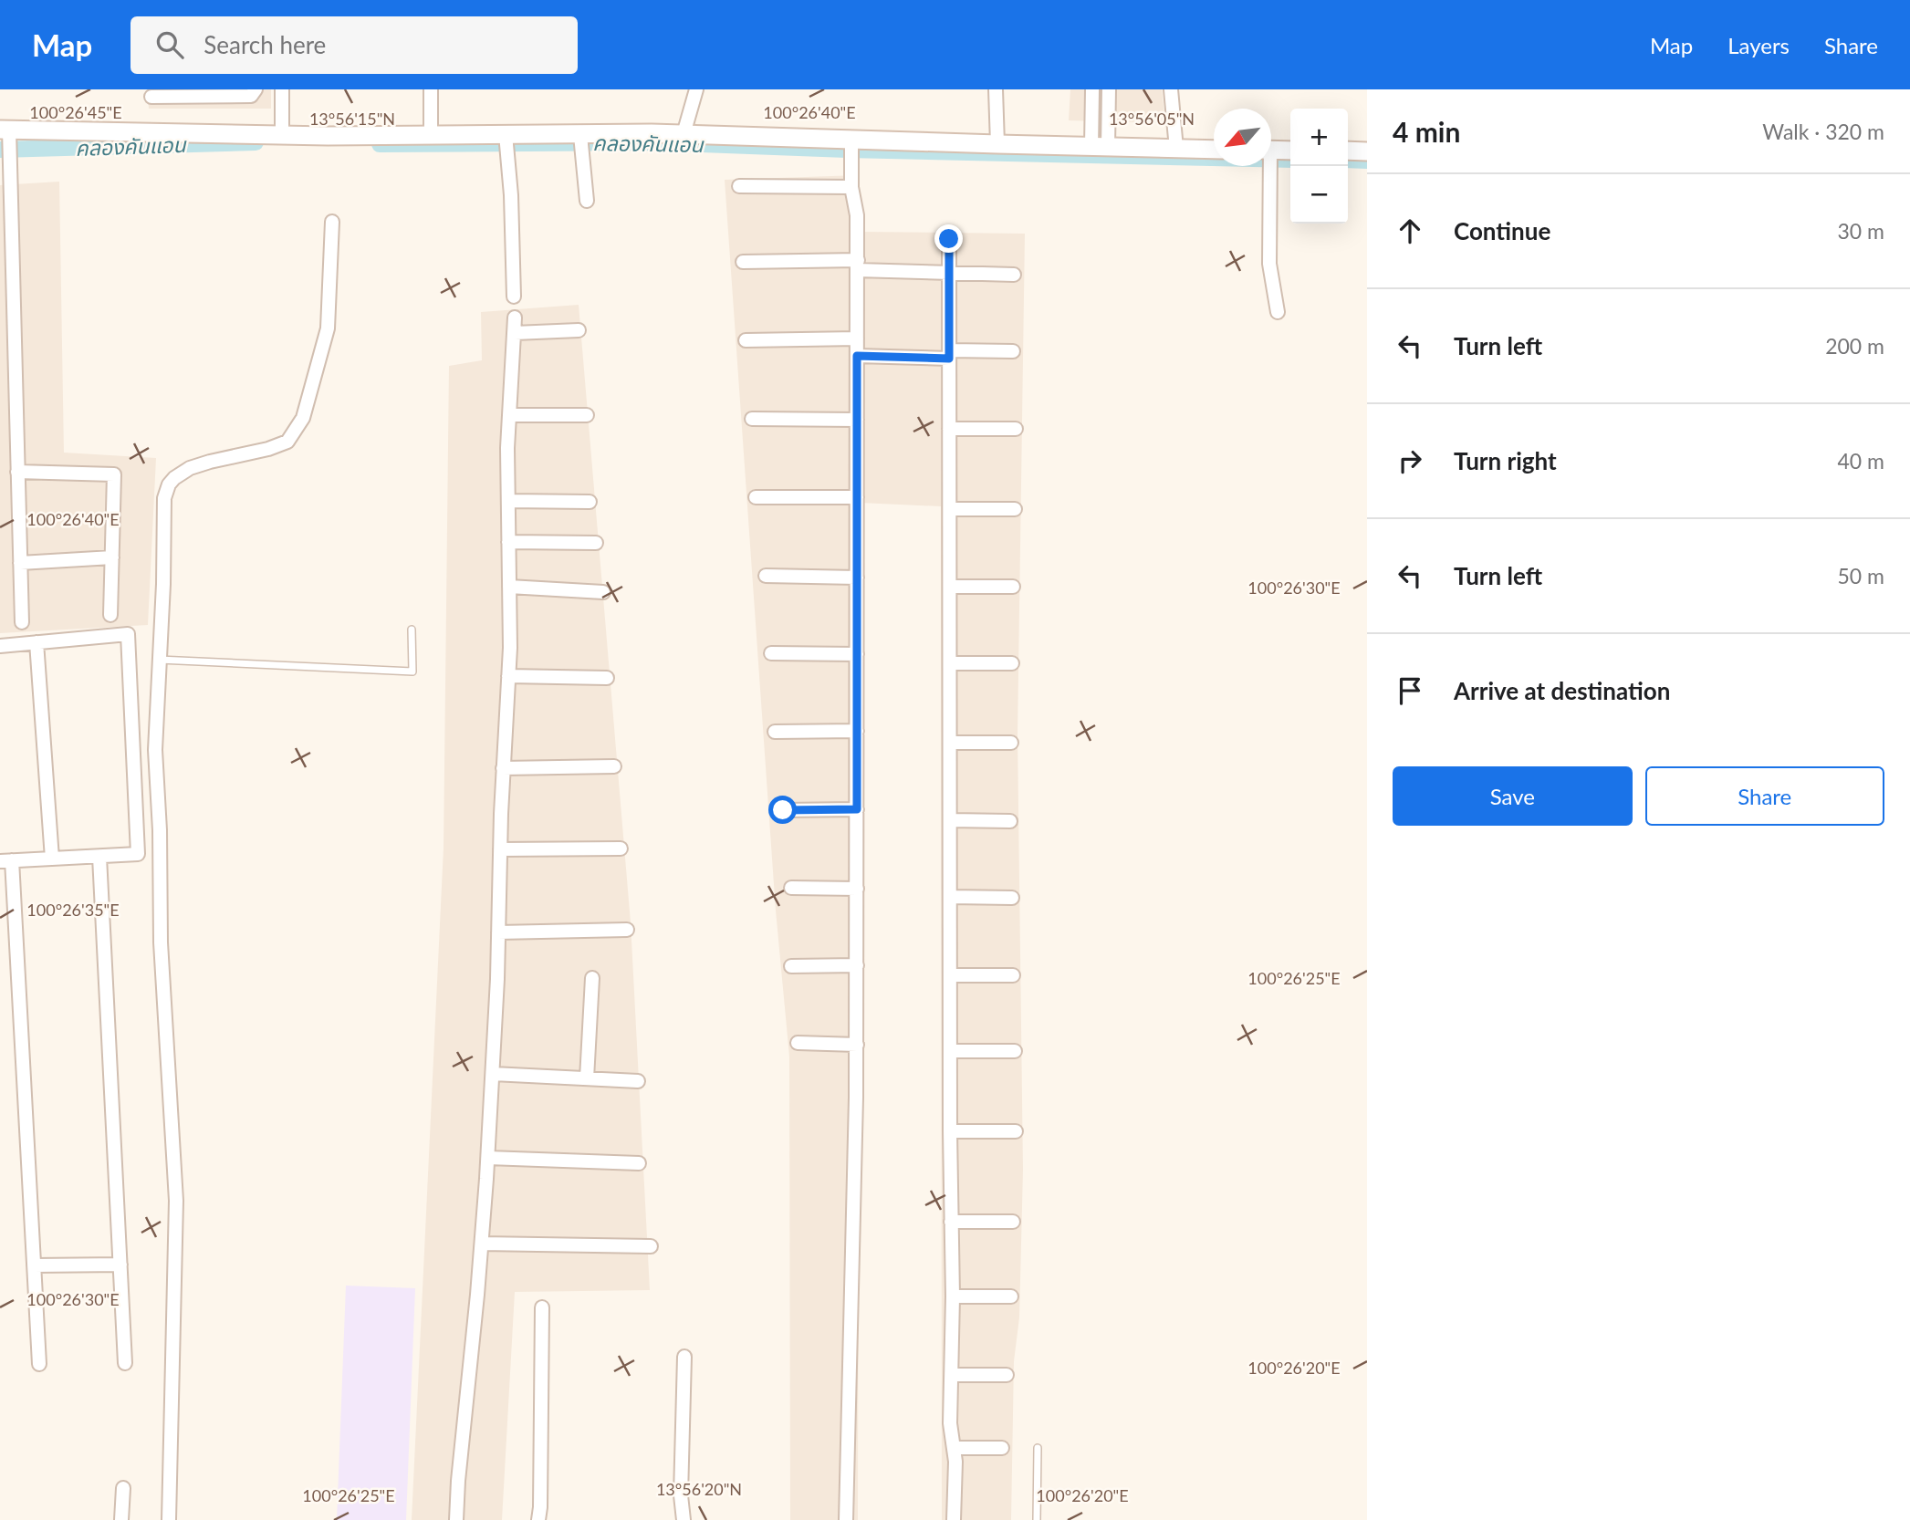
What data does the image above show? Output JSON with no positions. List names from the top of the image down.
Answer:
{
  "water": ["คลองคันแอน"],
  "north": "bottom left",
  "page": {
    "header": "Map",
    "search": "Search here",
    "nav": ["Map", "Layers", "Share"],
    "heading": ["4 min", "Walk · 320 m"],
    "map_buttons": ["+", "−"],
    "list": [
      ["Continue", "30 m"],
      ["Turn left", "200 m"],
      ["Turn right", "40 m"],
      ["Turn left", "50 m"],
      "Arrive at destination"
    ],
    "buttons": ["Save", "Share"]
  },
  "coordinates": [
    "100°26'45\"E",
    "100°26'40\"E",
    "13°56'15\"N",
    "13°56'05\"N",
    "100°26'30\"E",
    "100°26'35\"E",
    "100°26'25\"E",
    "100°26'20\"E",
    "13°56'20\"N"
  ]
}
